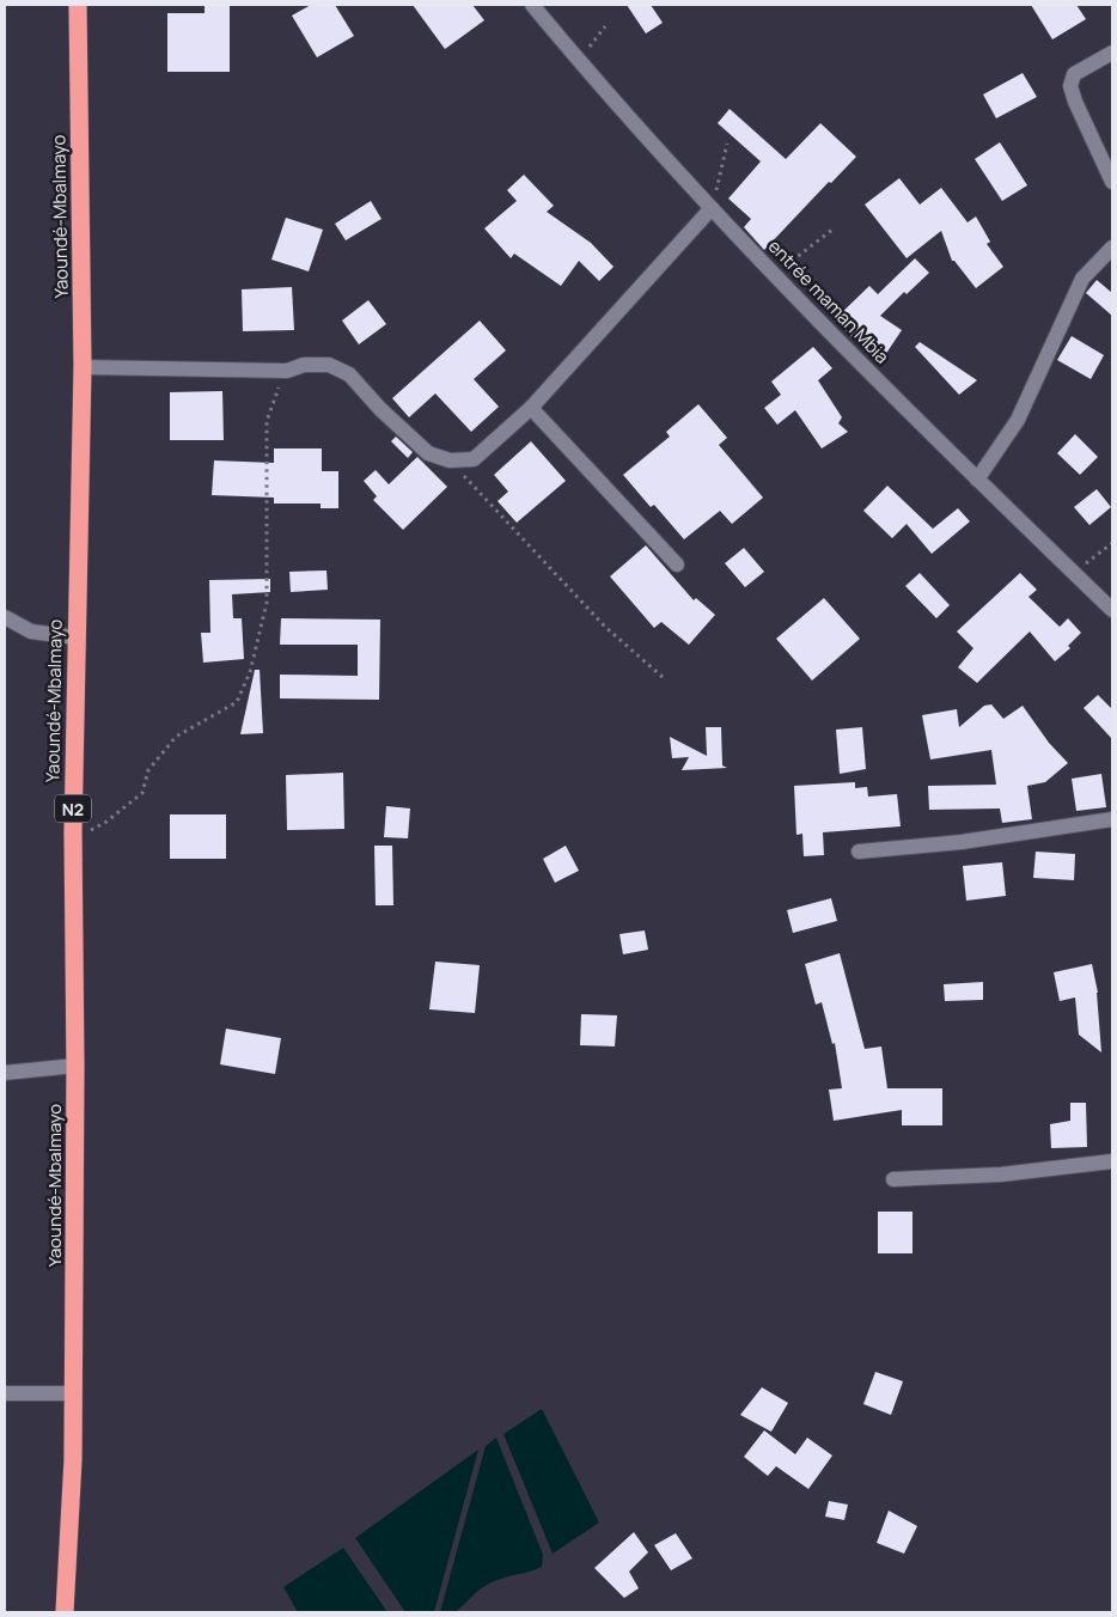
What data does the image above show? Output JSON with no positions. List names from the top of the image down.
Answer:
{
  "streets": {
    "highway": ["Yaoundé-Mbalmayo", "N2"],
    "street": ["entrée maman Mbia"]
  }
}
